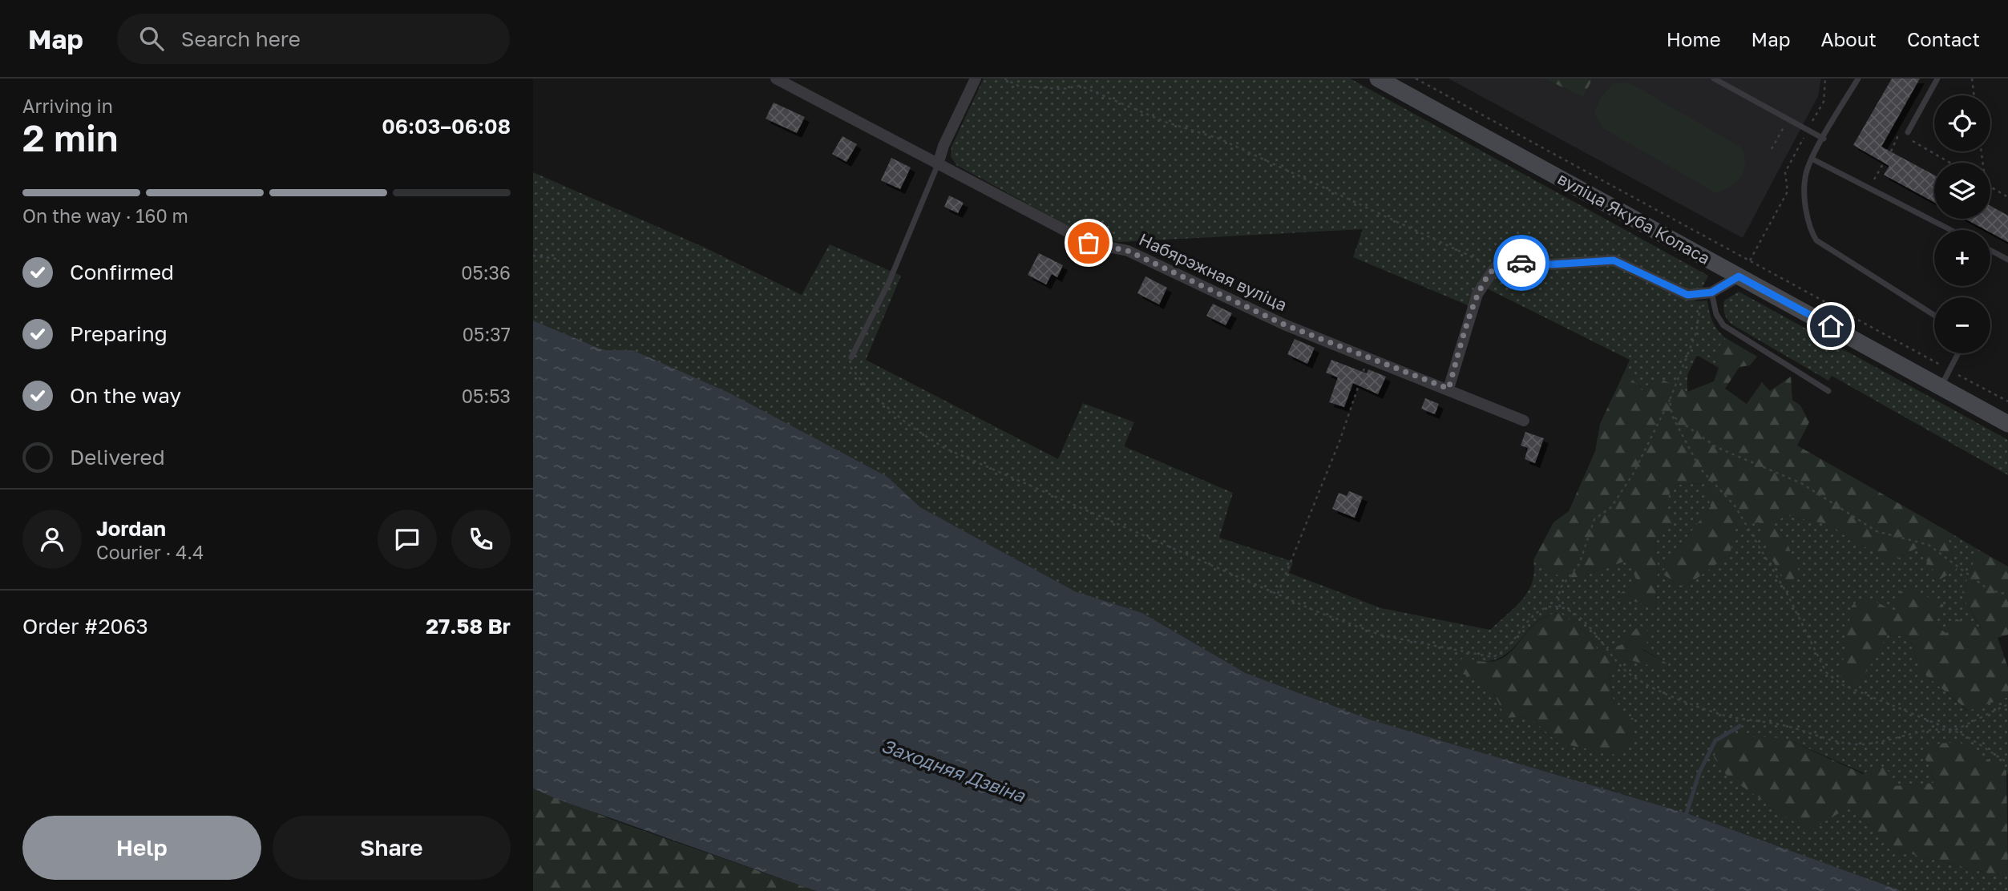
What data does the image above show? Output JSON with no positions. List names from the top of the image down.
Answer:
{
  "streets": {
    "street": ["вуліца Якуба Коласа", "Набярэжная вуліца"]
  },
  "water": ["Заходняя Дзвіна"],
  "page": {
    "header": "Map",
    "search": "Search here",
    "nav": [
      "Home",
      "Map",
      "About",
      "Contact"
    ],
    "heading": ["2 min", "Arriving in", "06:03–06:08"],
    "panel": [
      "Jordan",
      "Courier · 4.4",
      "Order #2063",
      "27.58 Br"
    ],
    "map_buttons": ["+", "−"],
    "bar": "On the way · 160 m",
    "list": [
      ["Confirmed", "05:36"],
      ["Preparing", "05:37"],
      ["On the way", "05:53"],
      "Delivered"
    ],
    "buttons": ["Help", "Share"]
  }
}
